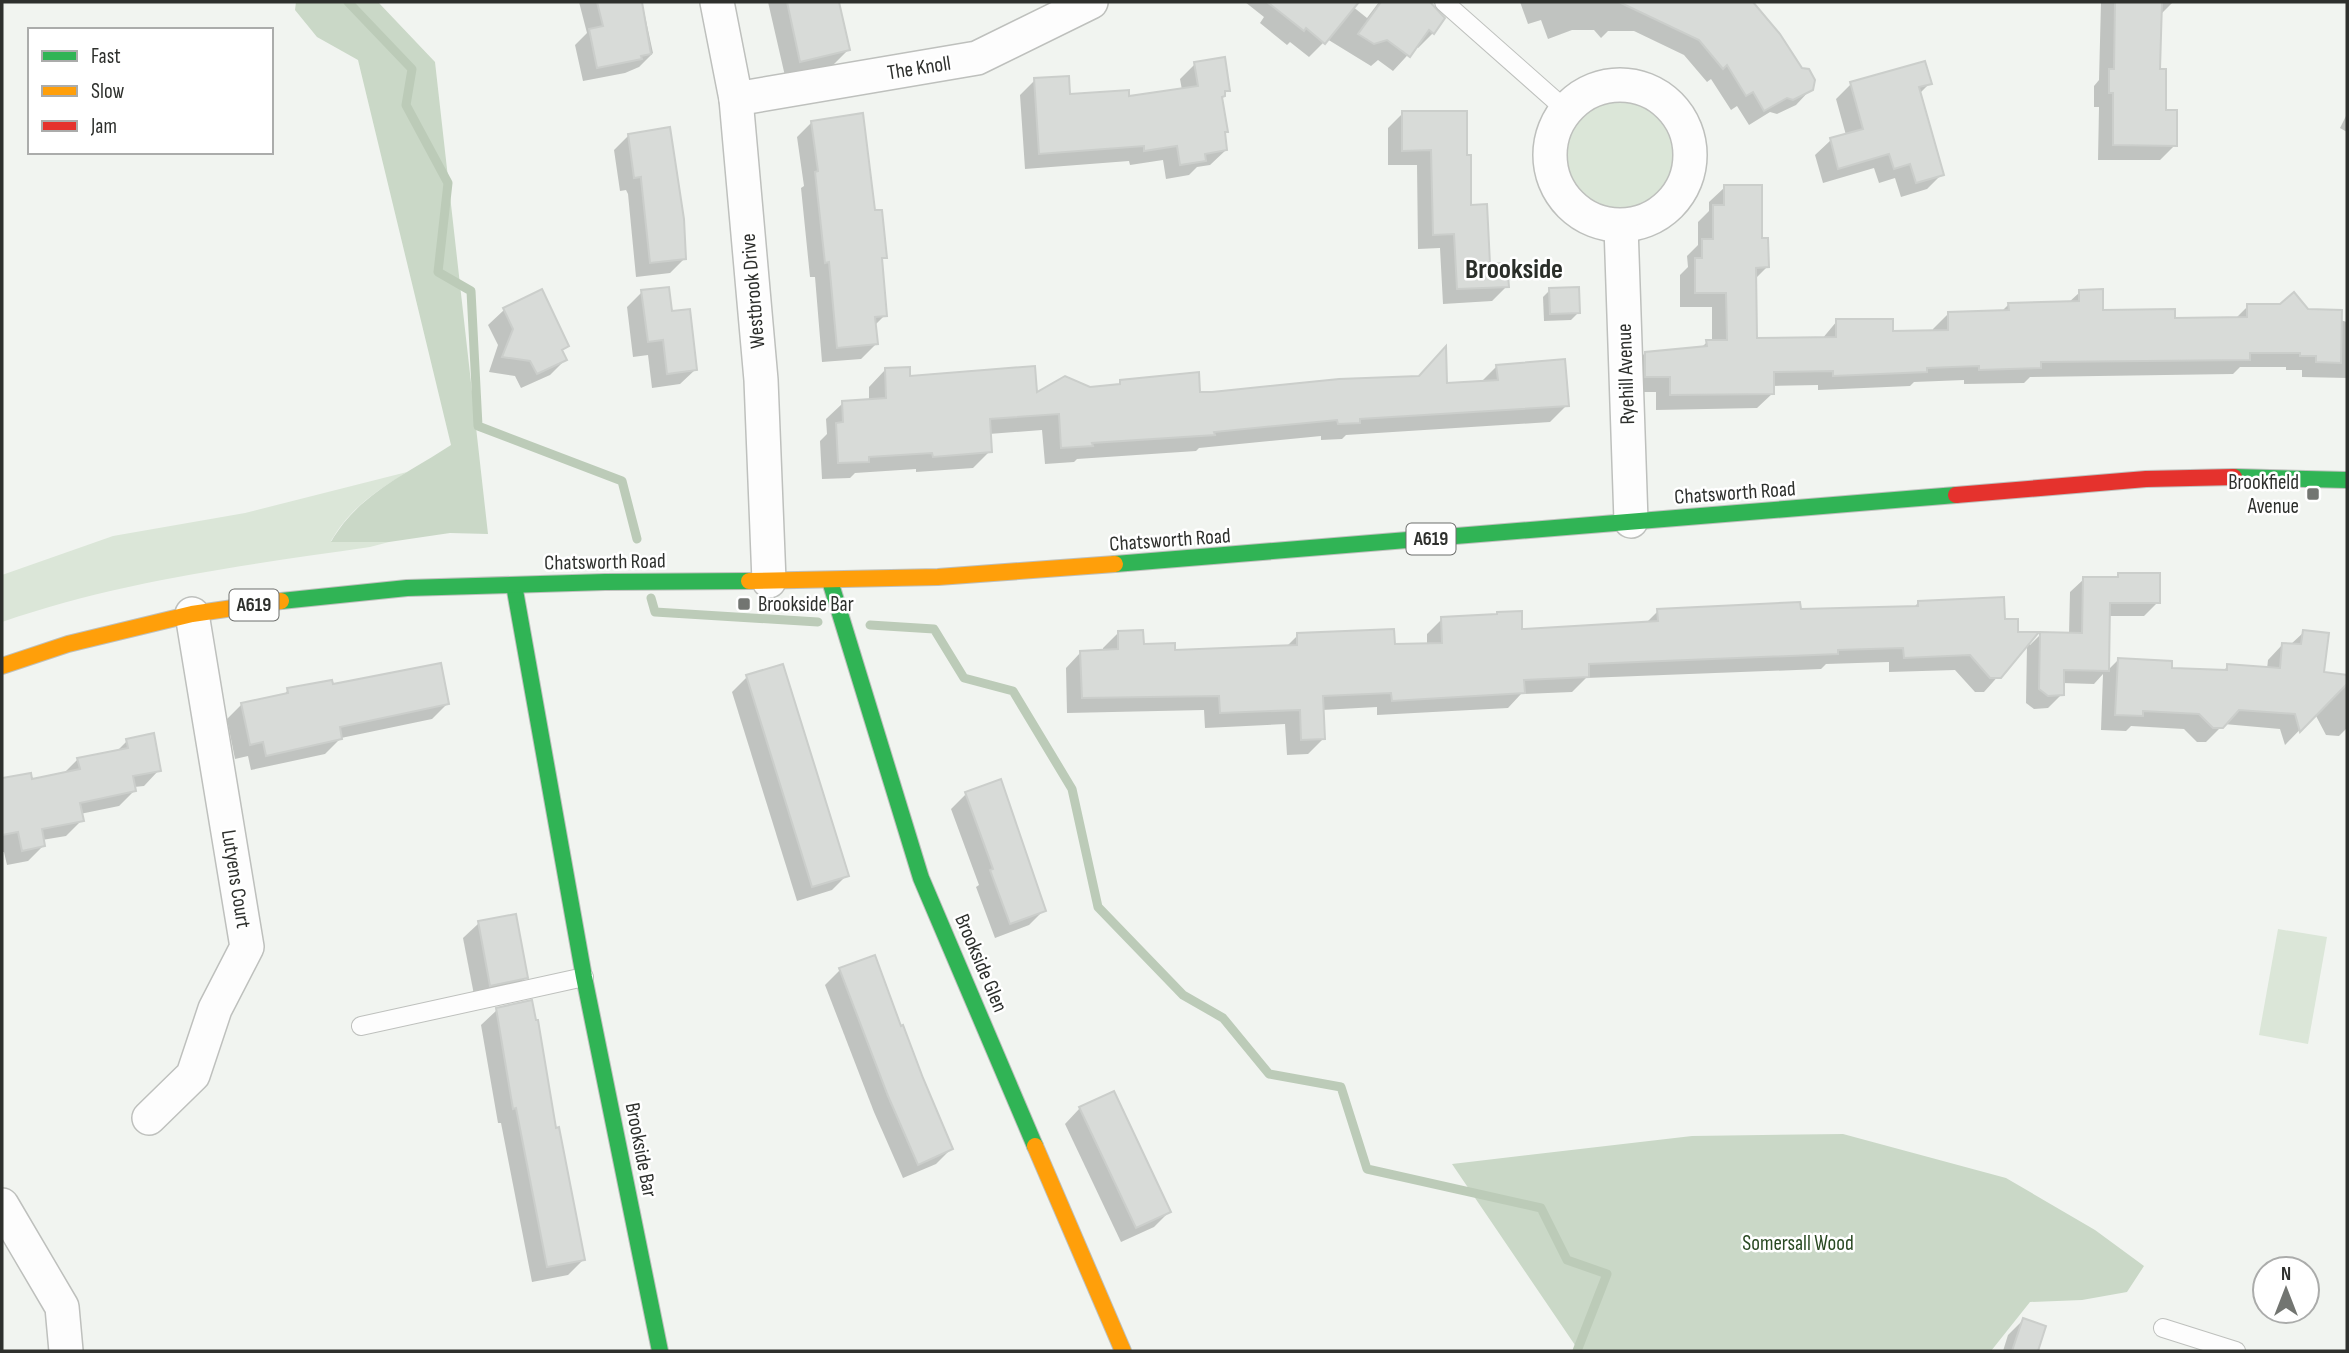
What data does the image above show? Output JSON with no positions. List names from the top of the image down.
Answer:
{
  "streets": {
    "main road": [
      "Chatsworth Road",
      "A619",
      "Brookside Glen",
      "Brookside Bar"
    ],
    "street": [
      "The Knoll",
      "Westbrook Drive",
      "Ryehill Avenue",
      "Lutyens Court"
    ]
  },
  "crossings": [
    ["The Knoll", "Westbrook Drive"],
    ["Westbrook Drive", "Chatsworth Road"],
    ["Ryehill Avenue", "Chatsworth Road"],
    ["Chatsworth Road", "Lutyens Court"],
    ["Chatsworth Road", "Brookside Glen"],
    ["Chatsworth Road", "Brookside Bar"]
  ],
  "districts": ["Brookside"],
  "parks": ["Somersall Wood"],
  "places": {
    "transit": ["Brookfield Avenue", "Brookside Bar"]
  },
  "legend": ["Fast", "Slow", "Jam"],
  "north": "top"
}
